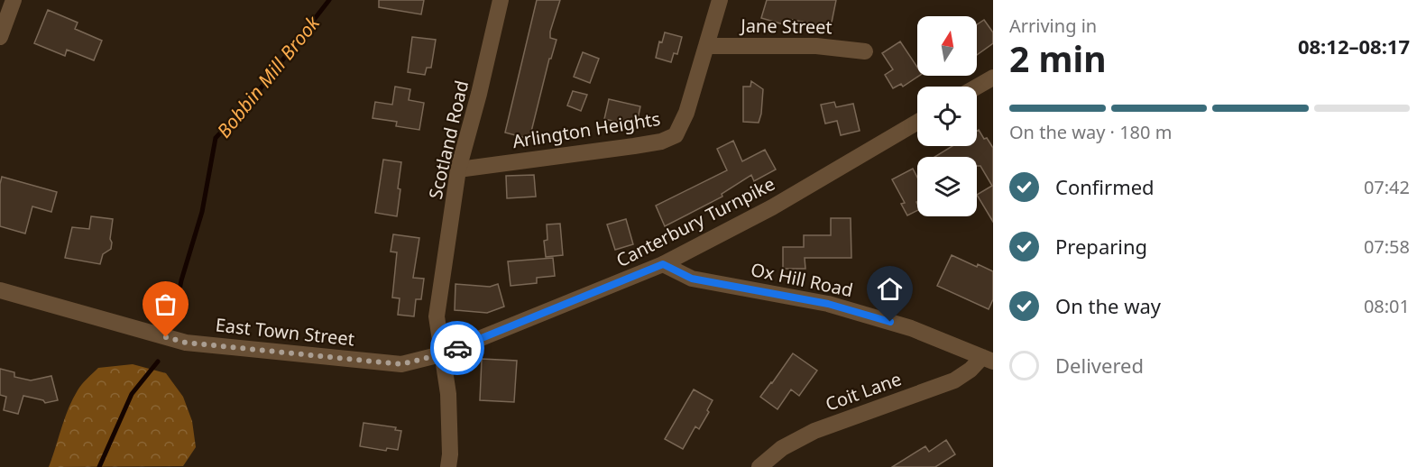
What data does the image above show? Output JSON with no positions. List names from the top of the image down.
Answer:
{
  "streets": {
    "street": [
      "Jane Street",
      "Arlington Heights",
      "Scotland Road",
      "Canterbury Turnpike",
      "Ox Hill Road",
      "East Town Street",
      "Coit Lane"
    ]
  },
  "crossings": [
    ["Jane Street", "Arlington Heights"],
    ["Arlington Heights", "Scotland Road"],
    ["Scotland Road", "Canterbury Turnpike"],
    ["Scotland Road", "East Town Street"],
    ["Canterbury Turnpike", "Ox Hill Road"],
    ["Canterbury Turnpike", "East Town Street"],
    ["Ox Hill Road", "Coit Lane"]
  ],
  "water": ["Bobbin Mill Brook"],
  "north": "top",
  "page": {
    "heading": ["2 min", "Arriving in", "08:12–08:17"],
    "bar": "On the way · 180 m",
    "list": [
      ["Confirmed", "07:42"],
      ["Preparing", "07:58"],
      ["On the way", "08:01"],
      "Delivered"
    ]
  }
}
